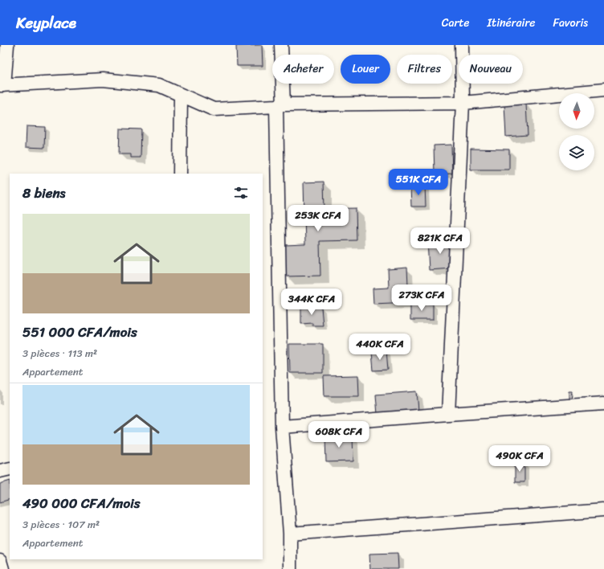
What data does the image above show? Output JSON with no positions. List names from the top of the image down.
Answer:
{
  "north": "bottom",
  "page": {
    "header": "Keyplace",
    "nav": ["Carte", "Itinéraire", "Favoris"],
    "chip": [
      "Acheter",
      "Louer",
      "Filtres",
      "Nouveau"
    ],
    "price": [
      "551K CFA",
      "253K CFA",
      "821K CFA",
      "273K CFA",
      "344K CFA",
      "440K CFA",
      "608K CFA",
      "490K CFA"
    ],
    "heading": "8 biens",
    "list": [
      {
        "name": "551 000 CFA/mois",
        "note": "3 pièces · 113 m² · Appartement"
      },
      {
        "name": "490 000 CFA/mois",
        "note": "3 pièces · 107 m² · Appartement"
      }
    ]
  }
}
